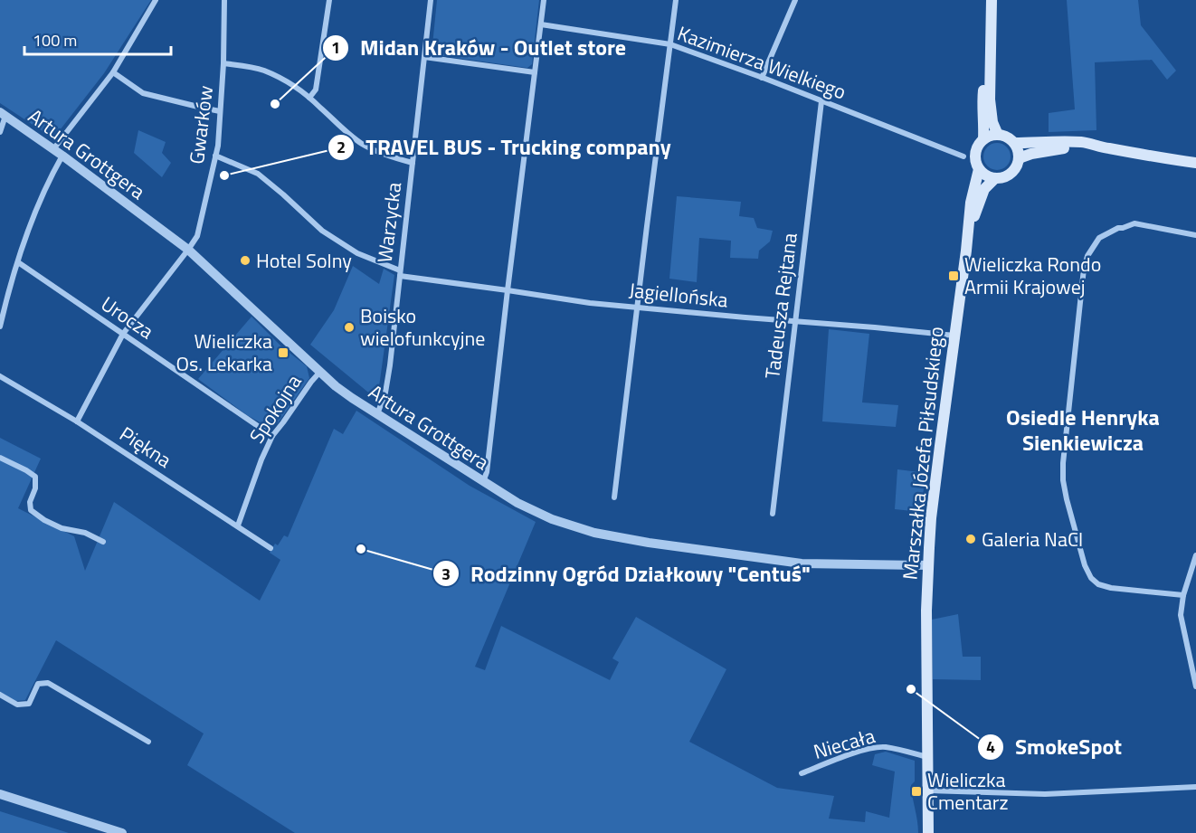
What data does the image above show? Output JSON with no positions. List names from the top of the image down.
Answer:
{
  "streets": {
    "main road": ["Marszałka Józefa Piłsudskiego"],
    "street": [
      "Kazimierza Wielkiego",
      "Gwarków",
      "Artura Grottgera",
      "Warzycka",
      "Jagiellońska",
      "Tadeusza Rejtana",
      "Urocza",
      "Spokojna",
      "Piękna",
      "Niecała"
    ]
  },
  "crossings": [
    ["Kazimierza Wielkiego", "Tadeusza Rejtana"],
    ["Gwarków", "Artura Grottgera"],
    ["Gwarków", "Jagiellońska"],
    ["Gwarków", "Urocza"],
    ["Gwarków", "Piękna"],
    ["Artura Grottgera", "Warzycka"],
    ["Artura Grottgera", "Spokojna"],
    ["Artura Grottgera", "Marszałka Józefa Piłsudskiego"],
    ["Warzycka", "Jagiellońska"],
    ["Jagiellońska", "Tadeusza Rejtana"],
    ["Jagiellońska", "Marszałka Józefa Piłsudskiego"],
    ["Urocza", "Spokojna"],
    ["Spokojna", "Piękna"],
    ["Marszałka Józefa Piłsudskiego", "Niecała"]
  ],
  "districts": ["Osiedle Henryka Sienkiewicza"],
  "places": {
    "other": [
      "Midan Kraków - Outlet store",
      "TRAVEL BUS - Trucking company",
      "Hotel Solny",
      "Boisko wielofunkcyjne",
      "Galeria NaCl",
      "Rodzinny Ogród Działkowy \"Centuś\"",
      "SmokeSpot"
    ],
    "transit": ["Wieliczka Rondo Armii Krajowej", "Wieliczka Os. Lekarka", "Wieliczka Cmentarz"]
  },
  "scale_bar": "100 m"
}
